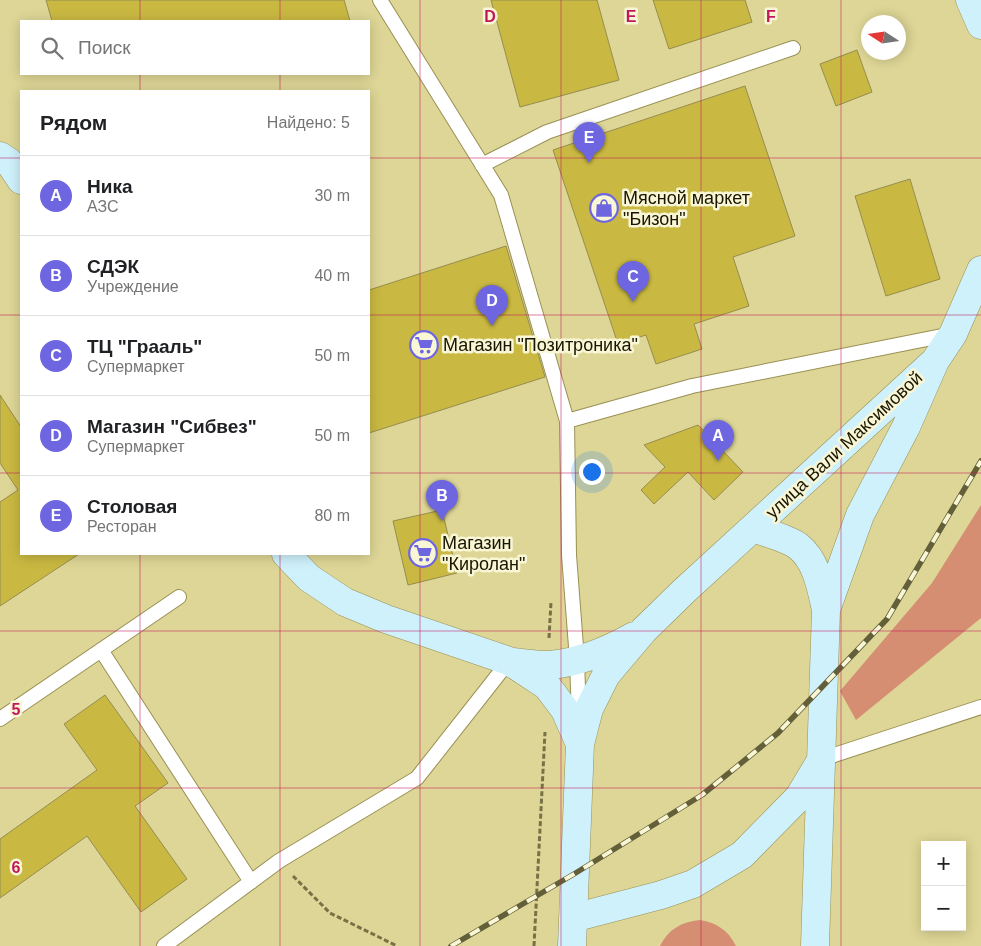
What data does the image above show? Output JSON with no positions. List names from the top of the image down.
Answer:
{
  "streets": {
    "main road": ["улица Вали Максимовой"]
  },
  "places": {
    "shop": ["Мясной маркет \"Бизон\""],
    "supermarket": ["Магазин \"Позитроника\"", "Магазин \"Киролан\""]
  },
  "north": "left",
  "page": {
    "search": "Поиск",
    "heading": ["Рядом", "Найдено: 5"],
    "pins": [
      "E",
      "C",
      "D",
      "A",
      "B"
    ],
    "list": [
      {
        "mark": "A",
        "name": "Ника",
        "note": "АЗС",
        "value": "30 m"
      },
      {
        "mark": "B",
        "name": "СДЭК",
        "note": "Учреждение",
        "value": "40 m"
      },
      {
        "mark": "C",
        "name": "ТЦ \"Грааль\"",
        "note": "Супермаркет",
        "value": "50 m"
      },
      {
        "mark": "D",
        "name": "Магазин \"Сибвез\"",
        "note": "Супермаркет",
        "value": "50 m"
      },
      {
        "mark": "E",
        "name": "Столовая",
        "note": "Ресторан",
        "value": "80 m"
      }
    ],
    "map_buttons": ["+", "−"]
  },
  "grid": {
    "columns": ["D", "E", "F"],
    "rows": ["5", "6"]
  }
}
